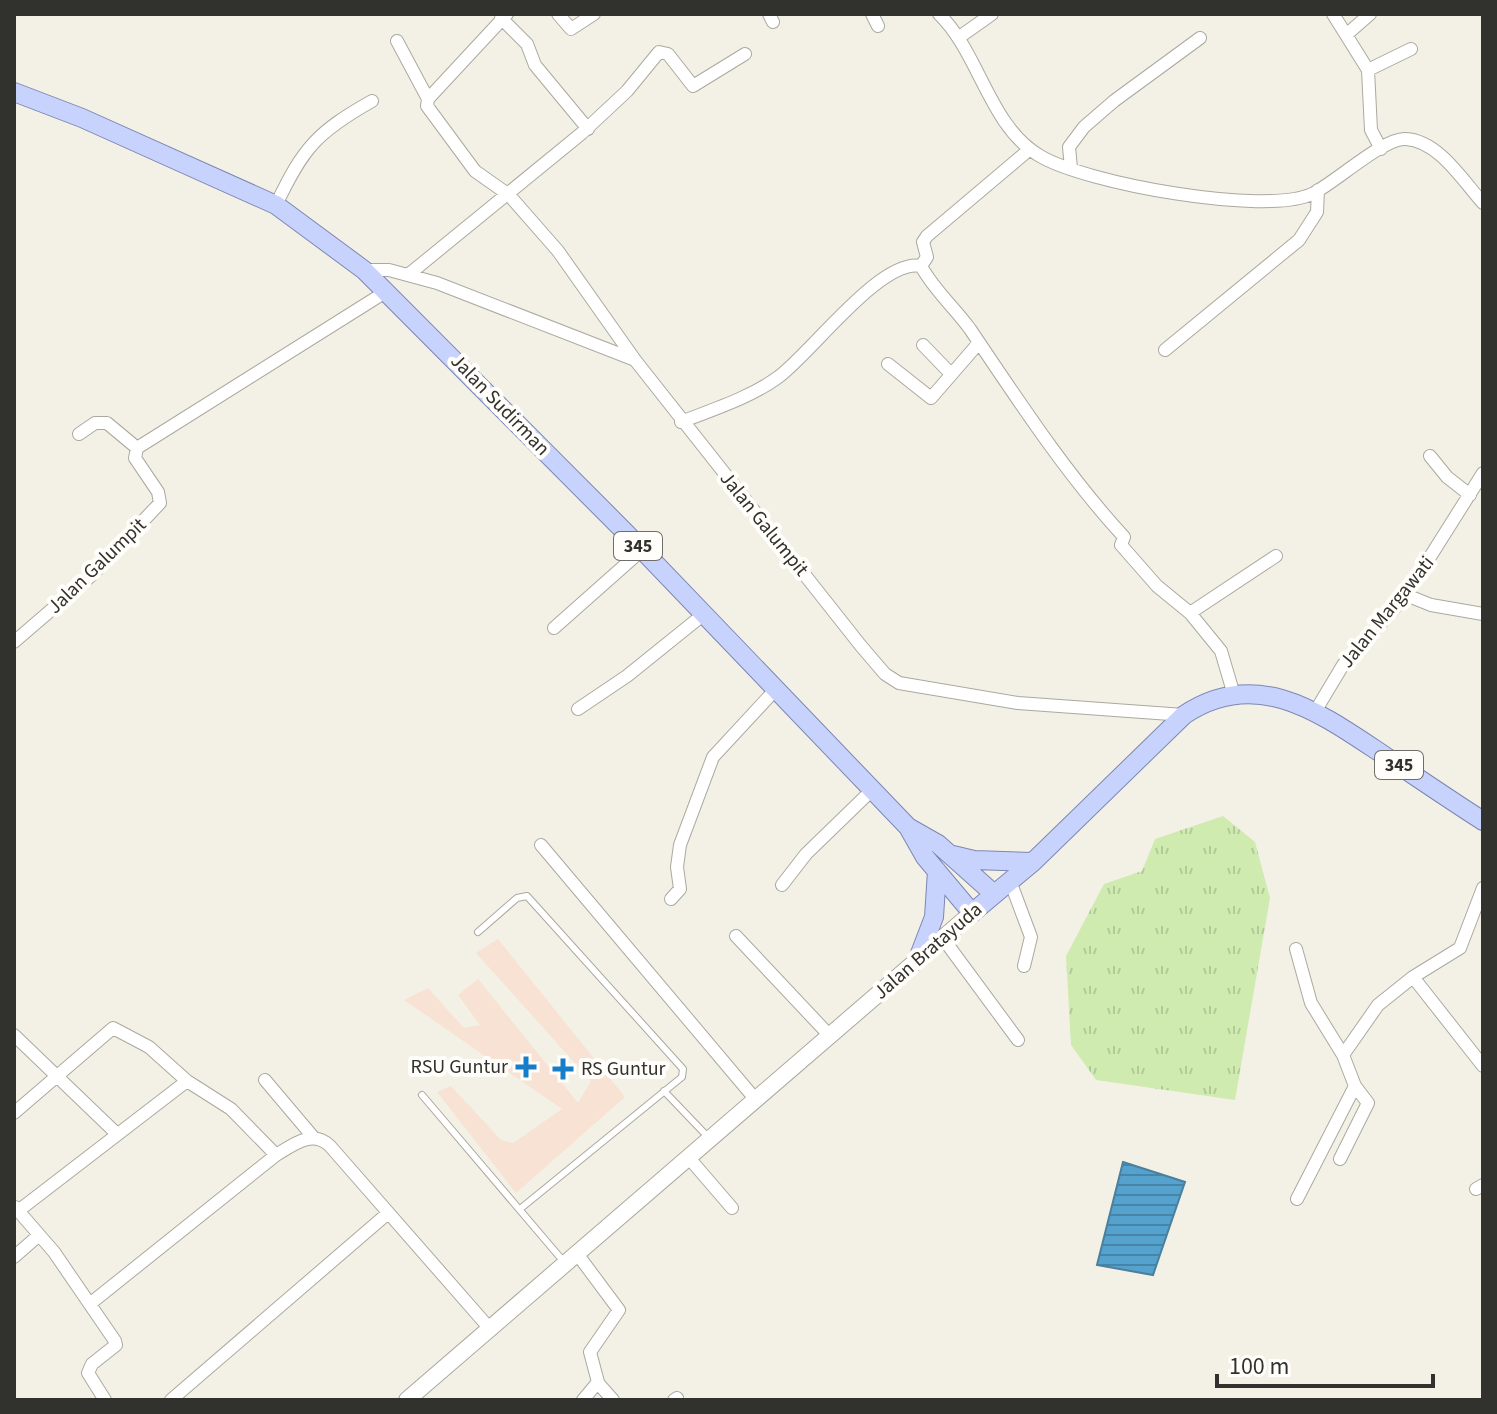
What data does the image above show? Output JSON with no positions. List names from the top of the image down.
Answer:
{
  "streets": {
    "main road": ["Jalan Sudirman", "345", "Jalan Bratayuda"],
    "street": ["Jalan Galumpit", "Jalan Margawati"]
  },
  "crossings": [
    ["Jalan Sudirman", "345"],
    ["Jalan Galumpit", "Jalan Bratayuda"],
    ["345", "Jalan Bratayuda"],
    ["Jalan Margawati", "Jalan Bratayuda"]
  ],
  "places": {
    "health": ["RSU Guntur", "RS Guntur"]
  },
  "scale_bar": "100 m"
}
